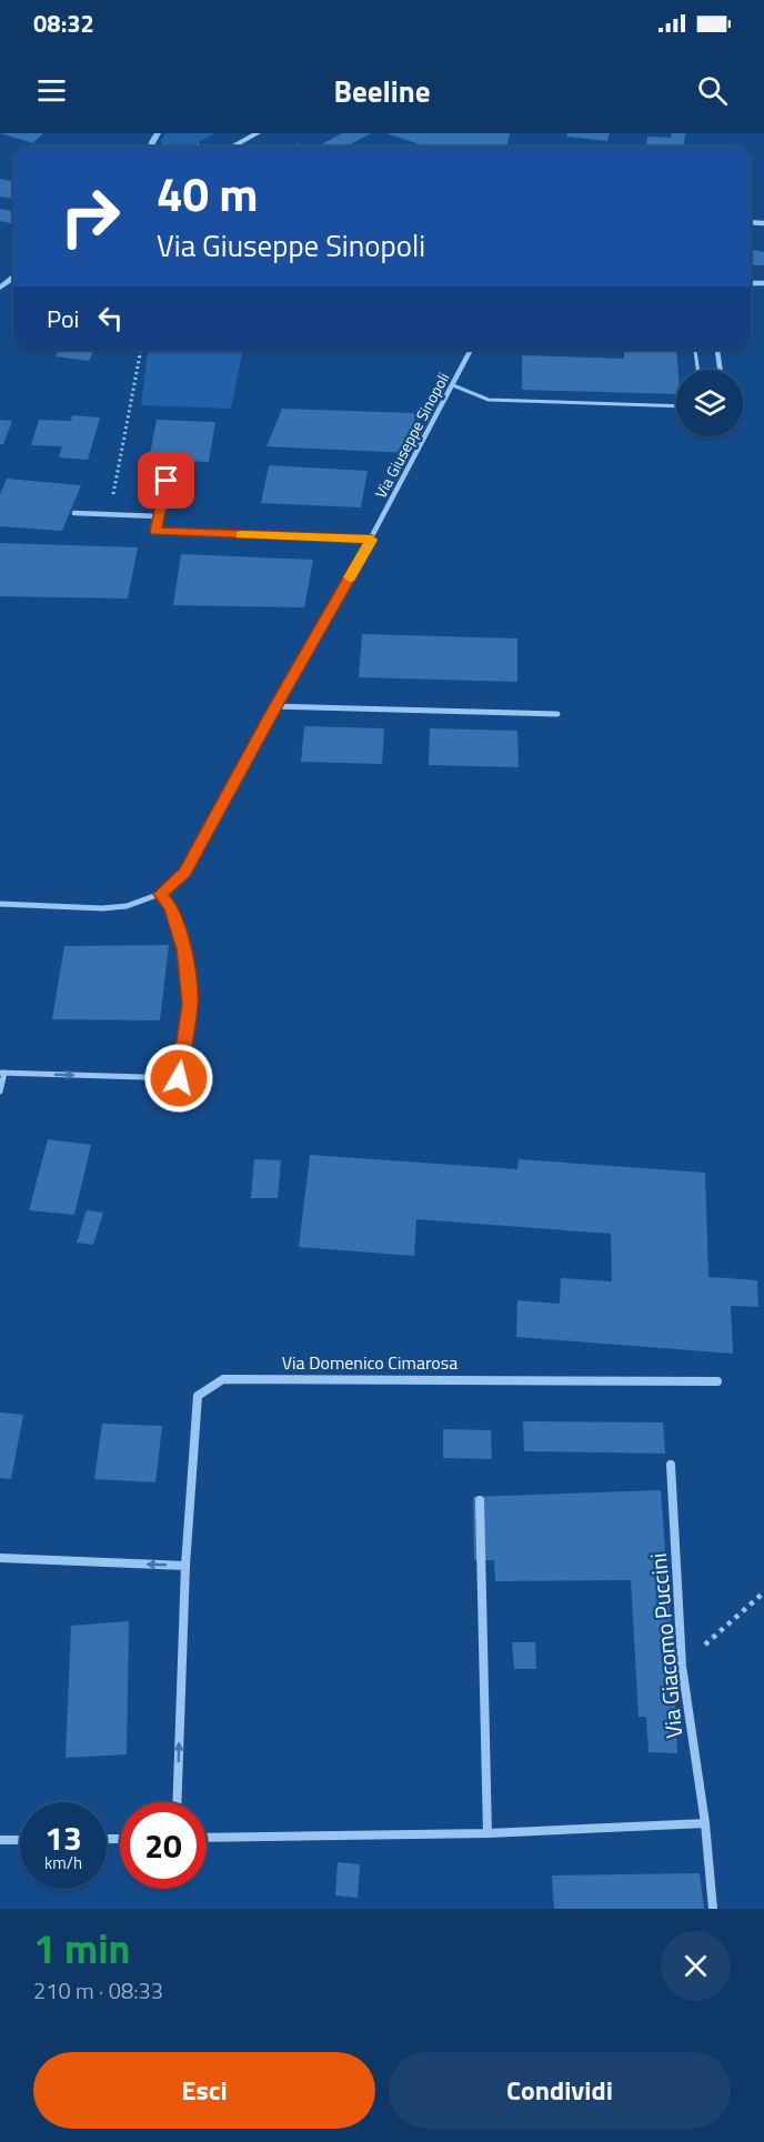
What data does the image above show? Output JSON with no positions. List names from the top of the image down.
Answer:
{
  "streets": {
    "street": ["Via Giuseppe Sinopoli", "Via Domenico Cimarosa", "Via Giacomo Puccini"]
  },
  "page": {
    "status": "08:32",
    "header": "Beeline",
    "turn": ["40 m", "Via Giuseppe Sinopoli"],
    "then": "Poi",
    "speed": "13 km/h",
    "limit": "20",
    "heading": ["1 min", "210 m · 08:33"],
    "buttons": ["Esci", "Condividi"]
  }
}
